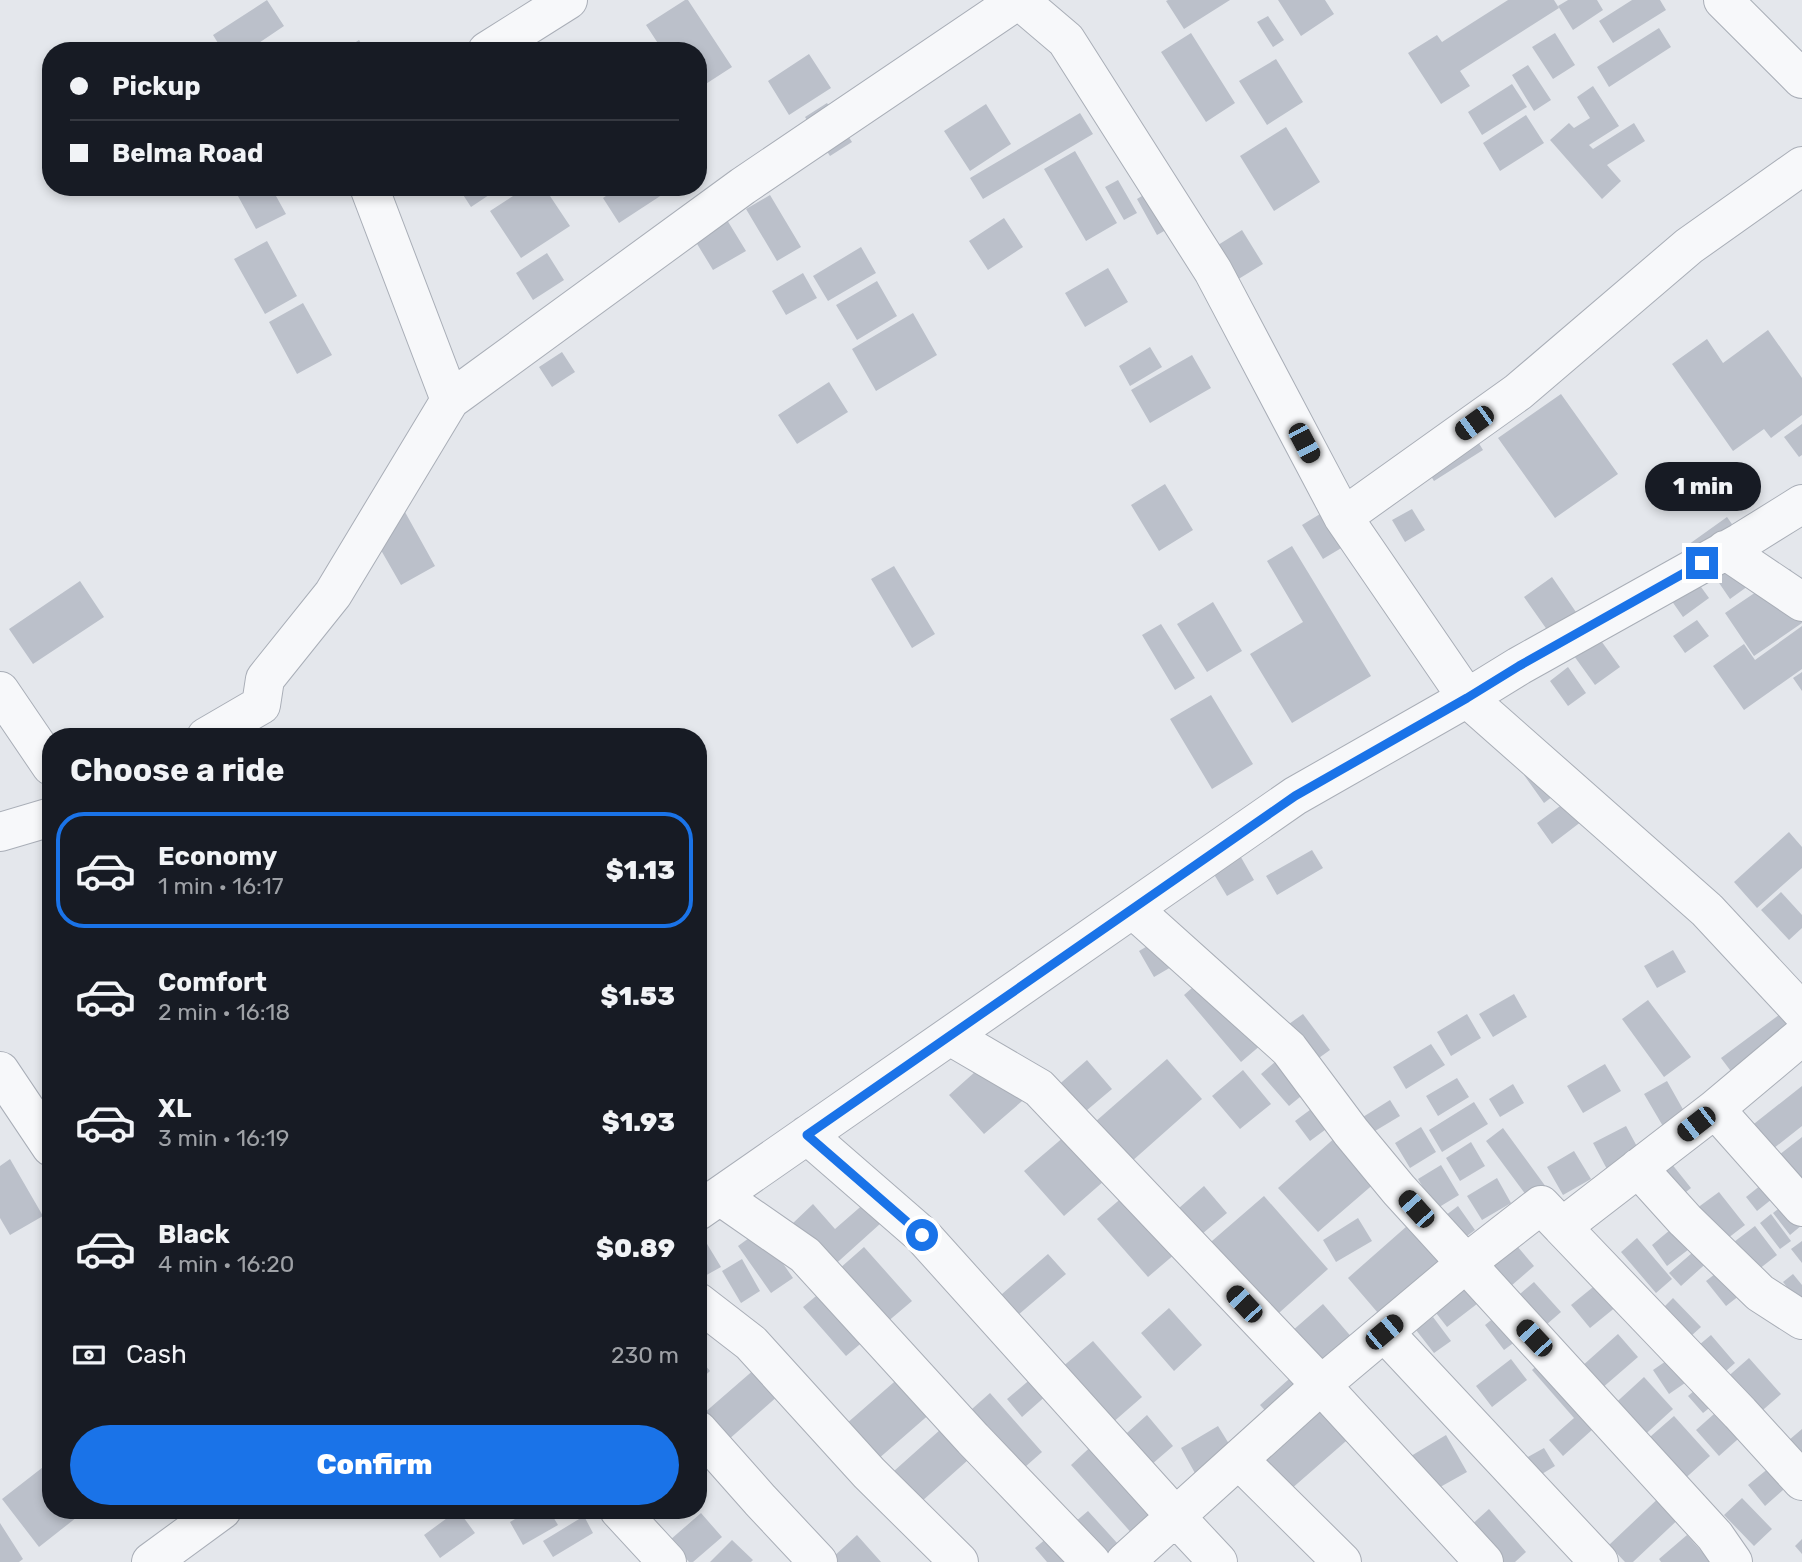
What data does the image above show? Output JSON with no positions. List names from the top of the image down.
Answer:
{
  "page": {
    "banner": ["Pickup", "Belma Road"],
    "bubble": "1 min",
    "heading": "Choose a ride",
    "list": [
      {
        "name": "Economy",
        "note": "1 min · 16:17",
        "value": "$1.13"
      },
      {
        "name": "Comfort",
        "note": "2 min · 16:18",
        "value": "$1.53"
      },
      {
        "name": "XL",
        "note": "3 min · 16:19",
        "value": "$1.93"
      },
      {
        "name": "Black",
        "note": "4 min · 16:20",
        "value": "$0.89"
      }
    ],
    "pay": ["Cash", "230 m"],
    "buttons": "Confirm"
  }
}
